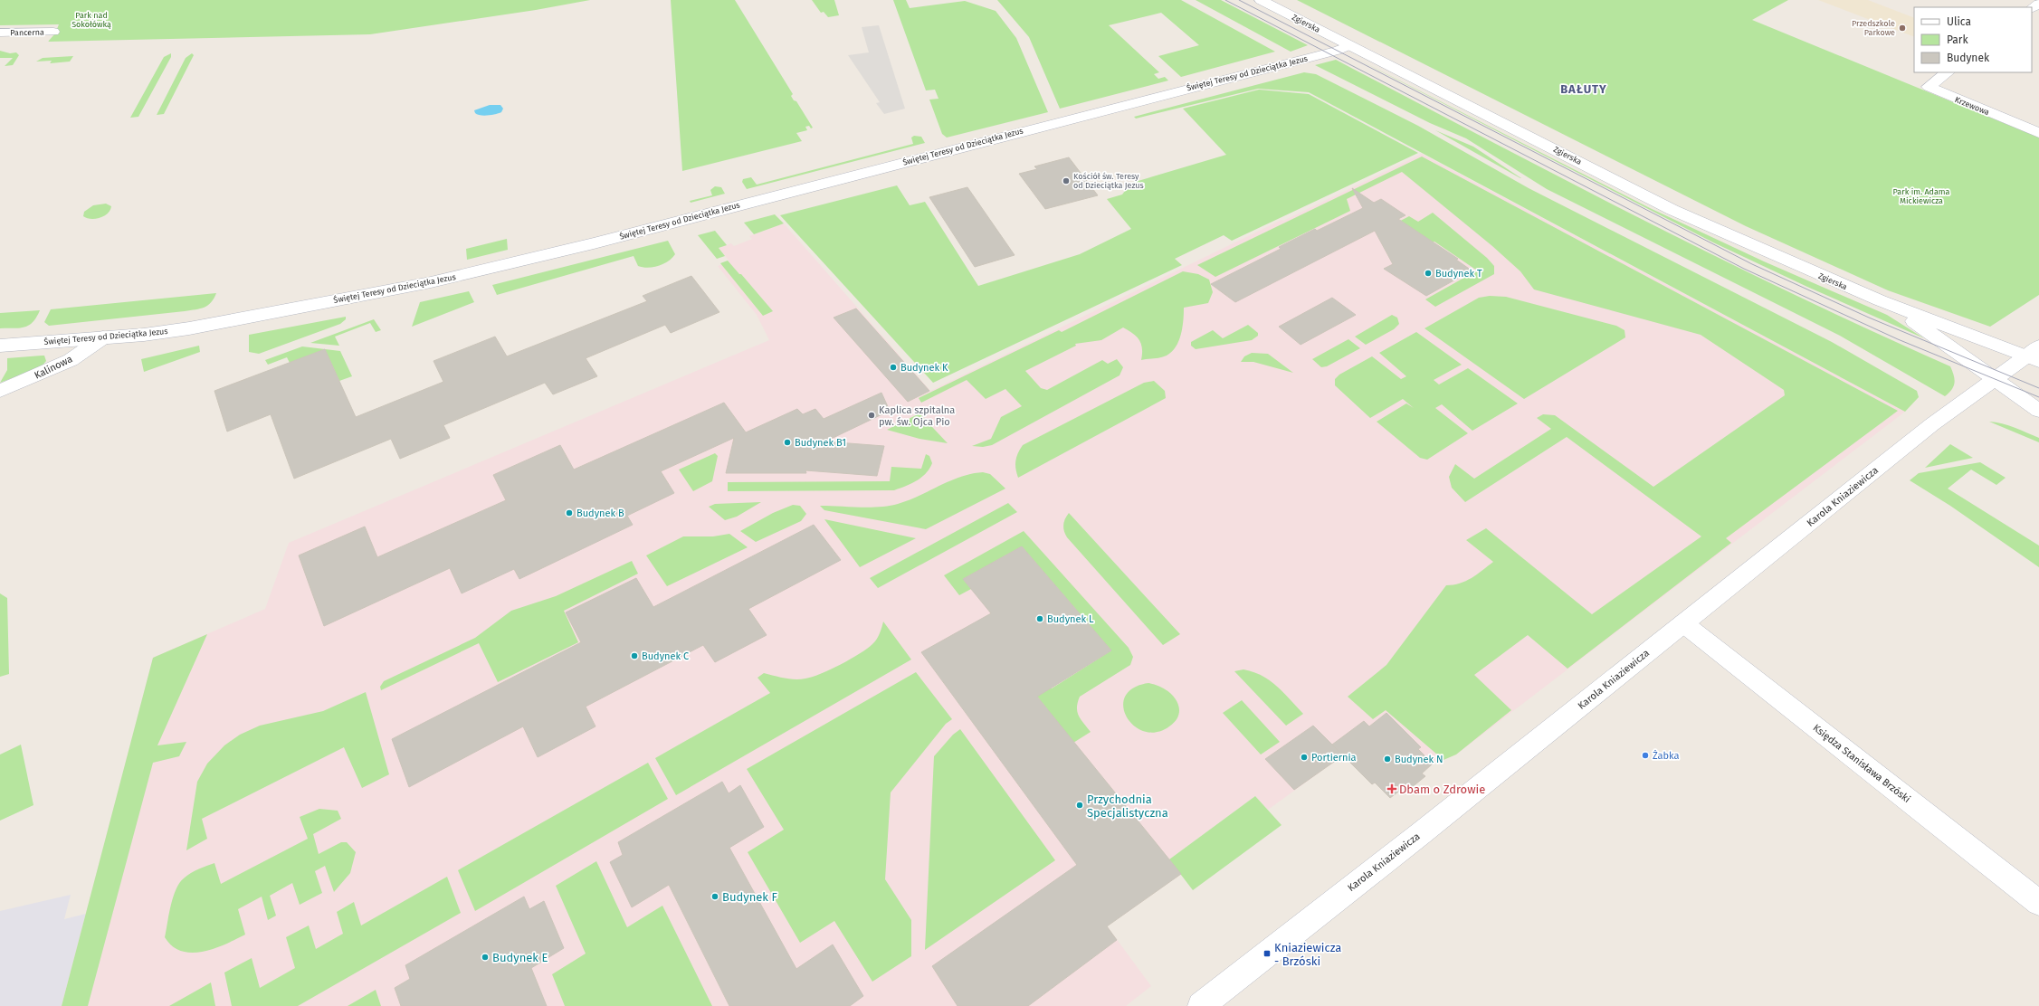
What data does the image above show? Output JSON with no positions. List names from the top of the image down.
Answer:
{
  "streets": {
    "street": [
      "Zgierska",
      "Pancerna",
      "Świętej Teresy od Dzieciątka Jezus",
      "Krzewowa",
      "Kalinowa",
      "Karola Kniaziewicza",
      "Księdza Stanisława Brzóski"
    ]
  },
  "crossings": [
    ["Zgierska", "Świętej Teresy od Dzieciątka Jezus"],
    ["Zgierska", "Karola Kniaziewicza"],
    ["Świętej Teresy od Dzieciątka Jezus", "Kalinowa"],
    ["Karola Kniaziewicza", "Księdza Stanisława Brzóski"]
  ],
  "districts": ["BAŁUTY"],
  "parks": ["Park nad Sokołówką", "Park im. Adama Mickiewicza"],
  "places": {
    "other": [
      "Przedszkole Parkowe",
      "Kościół św. Teresy od Dzieciątka Jezus",
      "Budynek T",
      "Budynek K",
      "Kaplica szpitalna pw. św. Ojca Pio",
      "Budynek B1",
      "Budynek B",
      "Budynek L",
      "Budynek C",
      "Żabka",
      "Portiernia",
      "Budynek N",
      "Przychodnia Specjalistyczna",
      "Budynek F",
      "Budynek E"
    ],
    "health": ["Dbam o Zdrowie"],
    "transit": ["Kniaziewicza - Brzóski"]
  },
  "legend": ["Ulica", "Park", "Budynek"]
}
